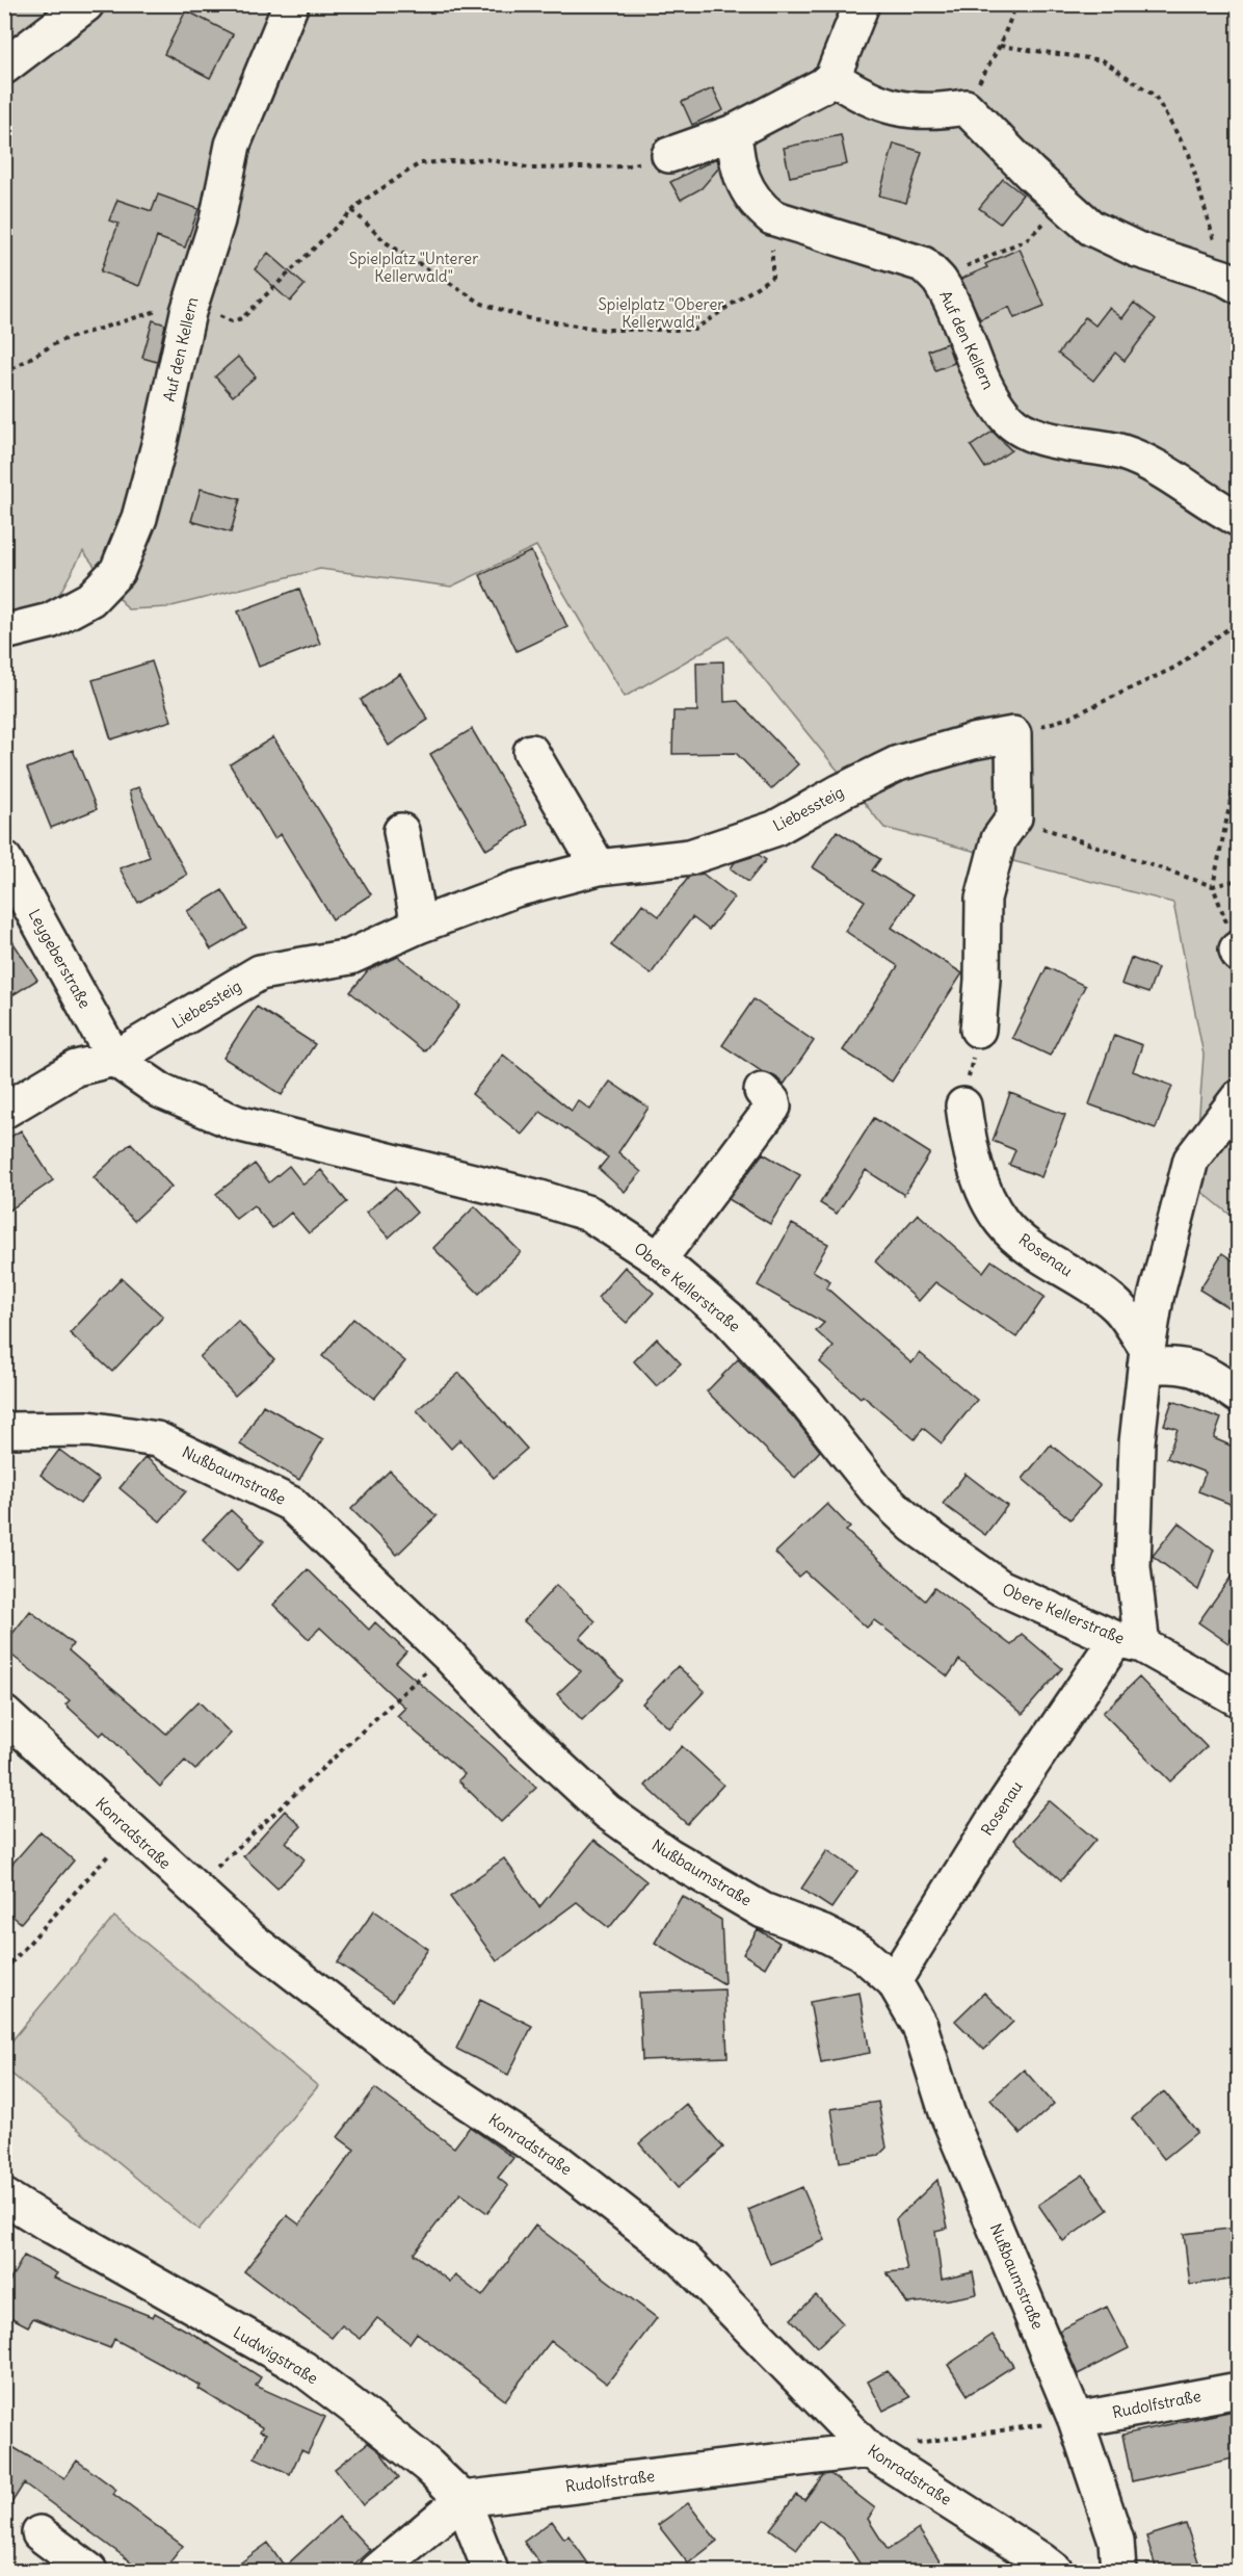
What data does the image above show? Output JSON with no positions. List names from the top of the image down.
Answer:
{
  "streets": {
    "street": [
      "Auf den Kellern",
      "Liebessteig",
      "Leygeberstraße",
      "Rosenau",
      "Obere Kellerstraße",
      "Nußbaumstraße",
      "Konradstraße",
      "Ludwigstraße",
      "Rudolfstraße"
    ]
  },
  "crossings": [
    ["Liebessteig", "Leygeberstraße"],
    ["Liebessteig", "Obere Kellerstraße"],
    ["Leygeberstraße", "Obere Kellerstraße"],
    ["Rosenau", "Obere Kellerstraße"],
    ["Rosenau", "Nußbaumstraße"],
    ["Nußbaumstraße", "Rudolfstraße"],
    ["Konradstraße", "Rudolfstraße"],
    ["Ludwigstraße", "Rudolfstraße"]
  ],
  "parks": ["Spielplatz \"Unterer Kellerwald\"", "Spielplatz \"Oberer Kellerwald\""]
}
